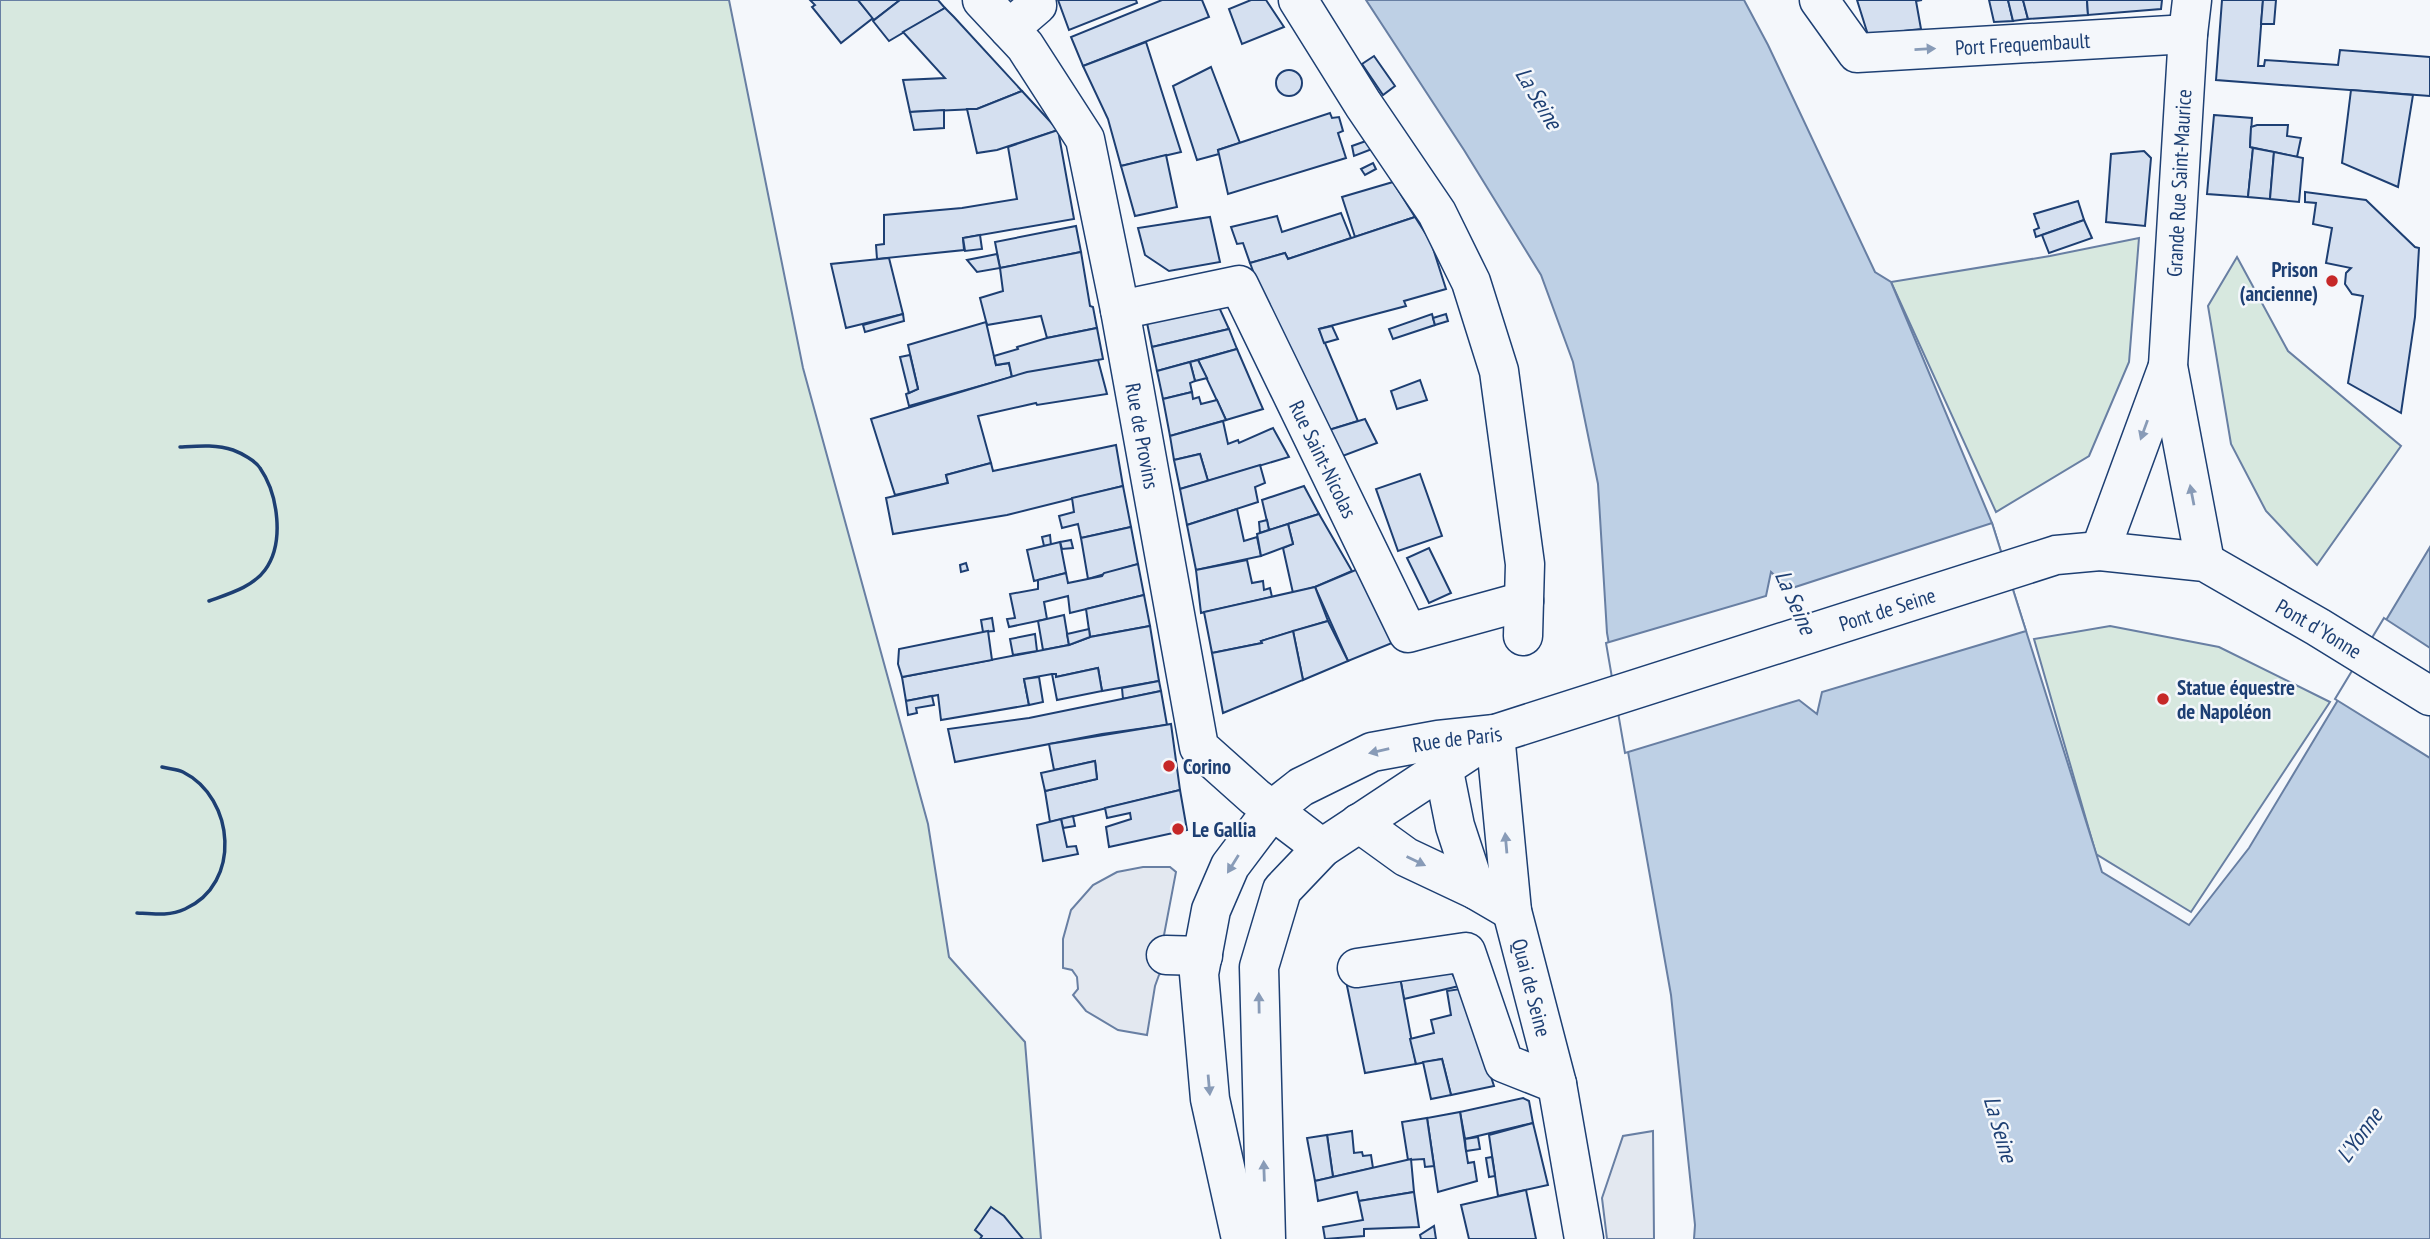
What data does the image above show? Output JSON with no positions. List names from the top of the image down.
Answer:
{
  "streets": {
    "main road": [
      "Port Frequembault",
      "Grande Rue Saint-Maurice",
      "Rue de Provins",
      "Rue Saint-Nicolas",
      "Pont de Seine",
      "Pont d'Yonne",
      "Rue de Paris",
      "Quai de Seine"
    ]
  },
  "crossings": [
    ["Port Frequembault", "Grande Rue Saint-Maurice"],
    ["Rue de Provins", "Rue Saint-Nicolas"],
    ["Rue de Provins", "Rue de Paris"],
    ["Pont de Seine", "Pont d'Yonne"],
    ["Pont de Seine", "Rue de Paris"],
    ["Pont de Seine", "Quai de Seine"],
    ["Rue de Paris", "Quai de Seine"]
  ],
  "one_way": ["Port Frequembault"],
  "water": ["La Seine", "L'Yonne"],
  "places": [
    "Prison (ancienne)",
    "Statue équestre de Napoléon",
    "Corino",
    "Le Gallia"
  ]
}
